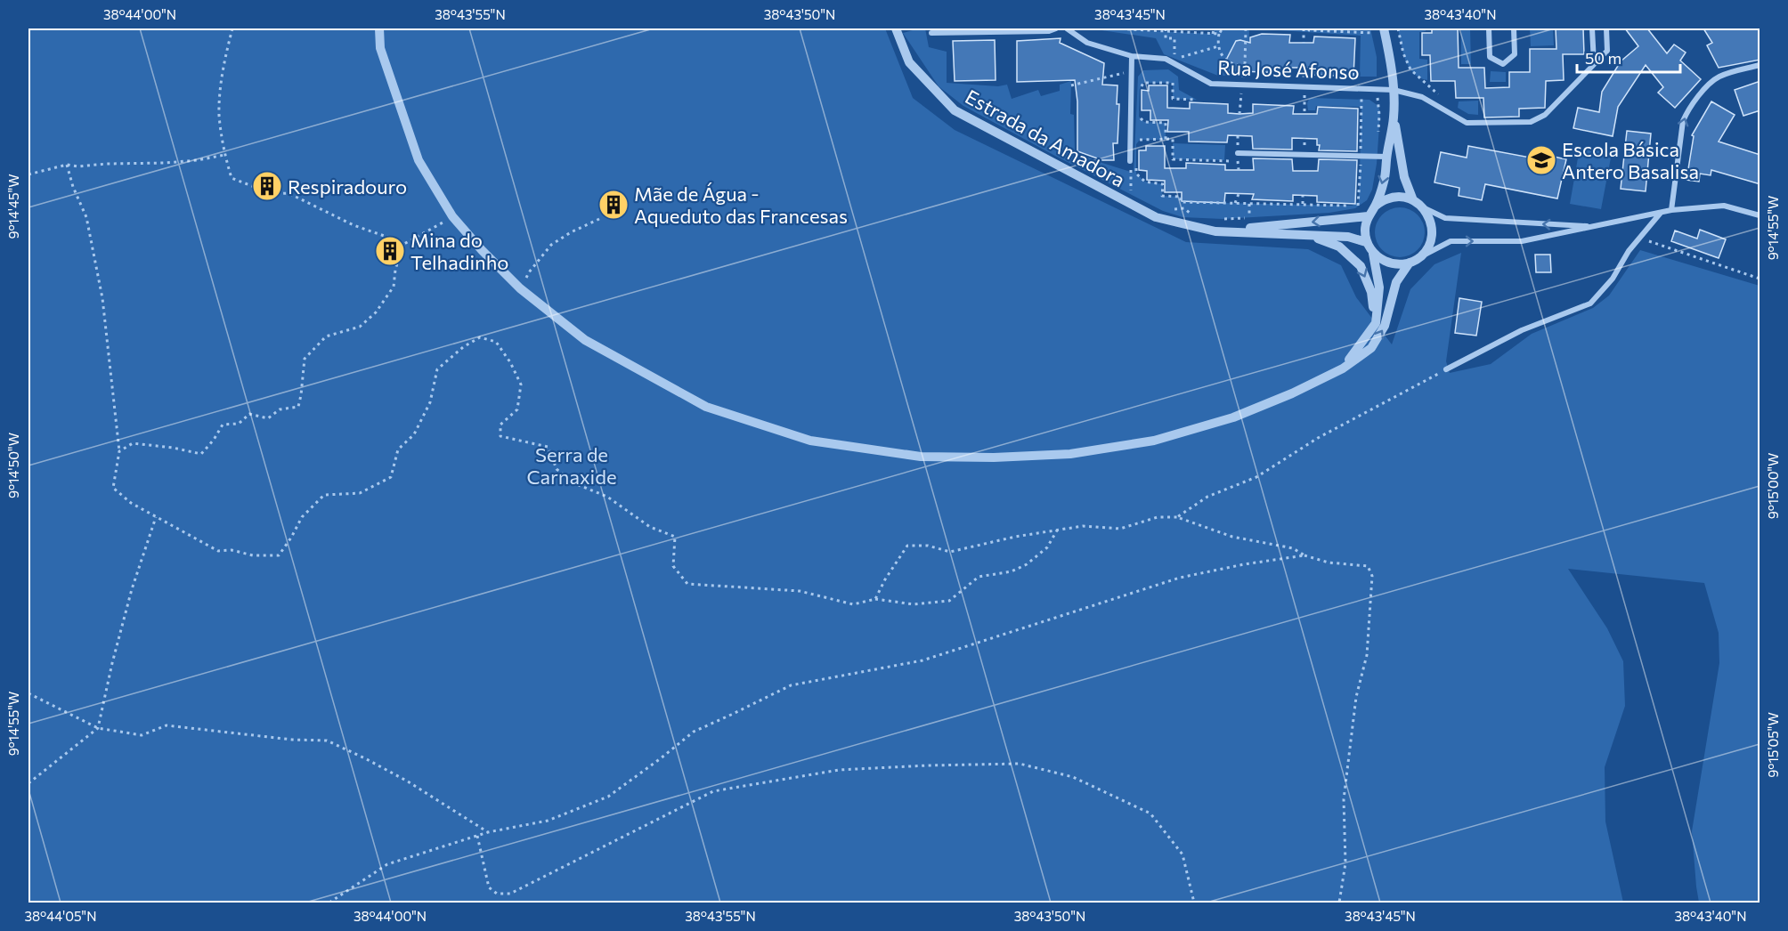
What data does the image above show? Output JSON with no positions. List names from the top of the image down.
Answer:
{
  "streets": {
    "street": ["Rua José Afonso", "Estrada da Amadora"]
  },
  "parks": ["Serra de Carnaxide"],
  "places": {
    "school or university": ["Escola Básica Antero Basalisa"],
    "building": ["Respiradouro", "Mãe de Água - Aqueduto das Francesas", "Mina do Telhadinho"]
  },
  "scale_bar": "50 m",
  "coordinates": [
    "38°44'00\"N",
    "38°43'55\"N",
    "38°43'50\"N",
    "38°43'45\"N",
    "38°43'40\"N",
    "9°14'45\"W",
    "9°14'55\"W",
    "9°14'50\"W",
    "9°15'00\"W",
    "9°15'05\"W",
    "38°44'05\"N"
  ]
}
